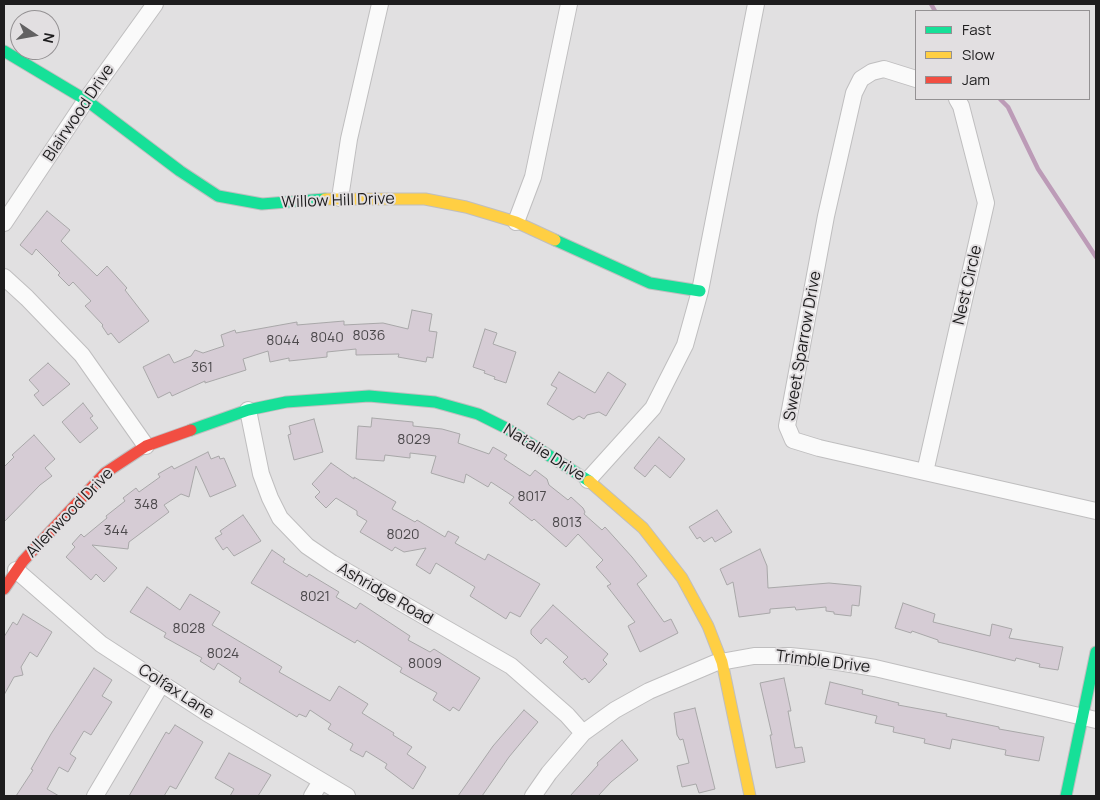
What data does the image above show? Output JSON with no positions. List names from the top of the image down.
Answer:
{
  "streets": {
    "street": [
      "Blairwood Drive",
      "Willow Hill Drive",
      "Nest Circle",
      "Sweet Sparrow Drive",
      "Natalie Drive",
      "Allenwood Drive",
      "Ashridge Road",
      "Trimble Drive",
      "Colfax Lane"
    ]
  },
  "crossings": [
    ["Blairwood Drive", "Willow Hill Drive"],
    ["Nest Circle", "Sweet Sparrow Drive"],
    ["Natalie Drive", "Allenwood Drive"],
    ["Natalie Drive", "Ashridge Road"],
    ["Natalie Drive", "Trimble Drive"],
    ["Allenwood Drive", "Colfax Lane"],
    ["Ashridge Road", "Trimble Drive"]
  ],
  "house_numbers": [
    "8036",
    "8040",
    "8044",
    "361",
    "8029",
    "8017",
    "348",
    "8013",
    "344",
    "8020",
    "8021",
    "8028",
    "8024",
    "8009"
  ],
  "legend": ["Fast", "Slow", "Jam"],
  "north": "right"
}
